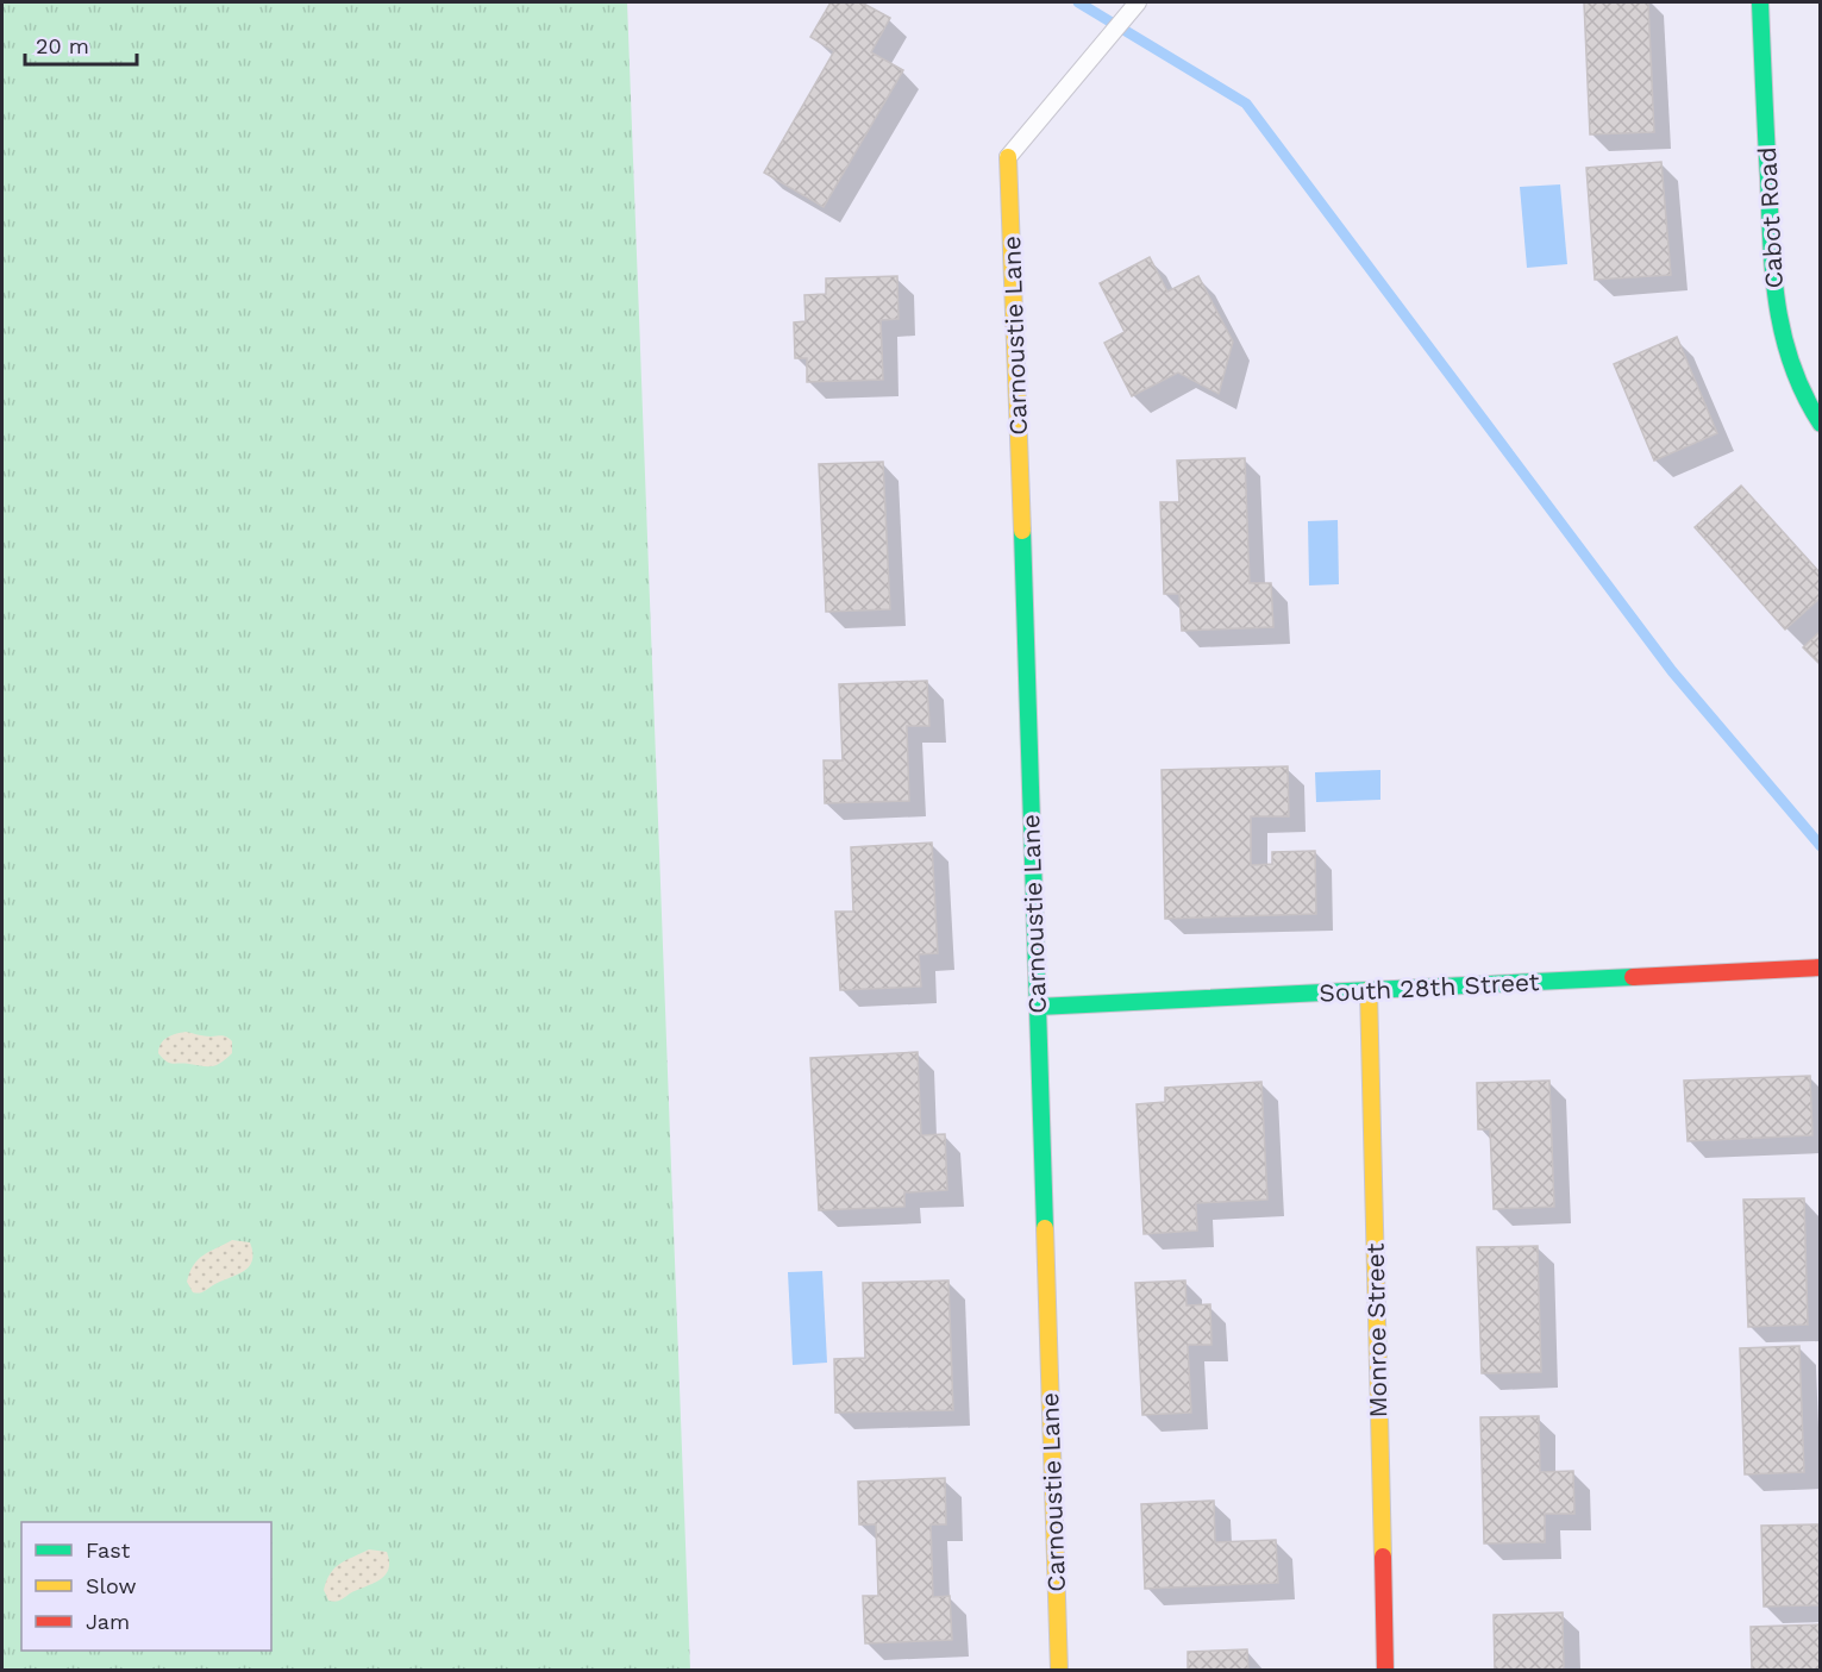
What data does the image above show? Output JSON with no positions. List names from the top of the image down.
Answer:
{
  "streets": {
    "street": [
      "Cabot Road",
      "Carnoustie Lane",
      "South 28th Street",
      "Monroe Street"
    ]
  },
  "crossings": [
    ["Carnoustie Lane", "South 28th Street"],
    ["South 28th Street", "Monroe Street"]
  ],
  "legend": ["Fast", "Slow", "Jam"],
  "scale_bar": "20 m"
}
